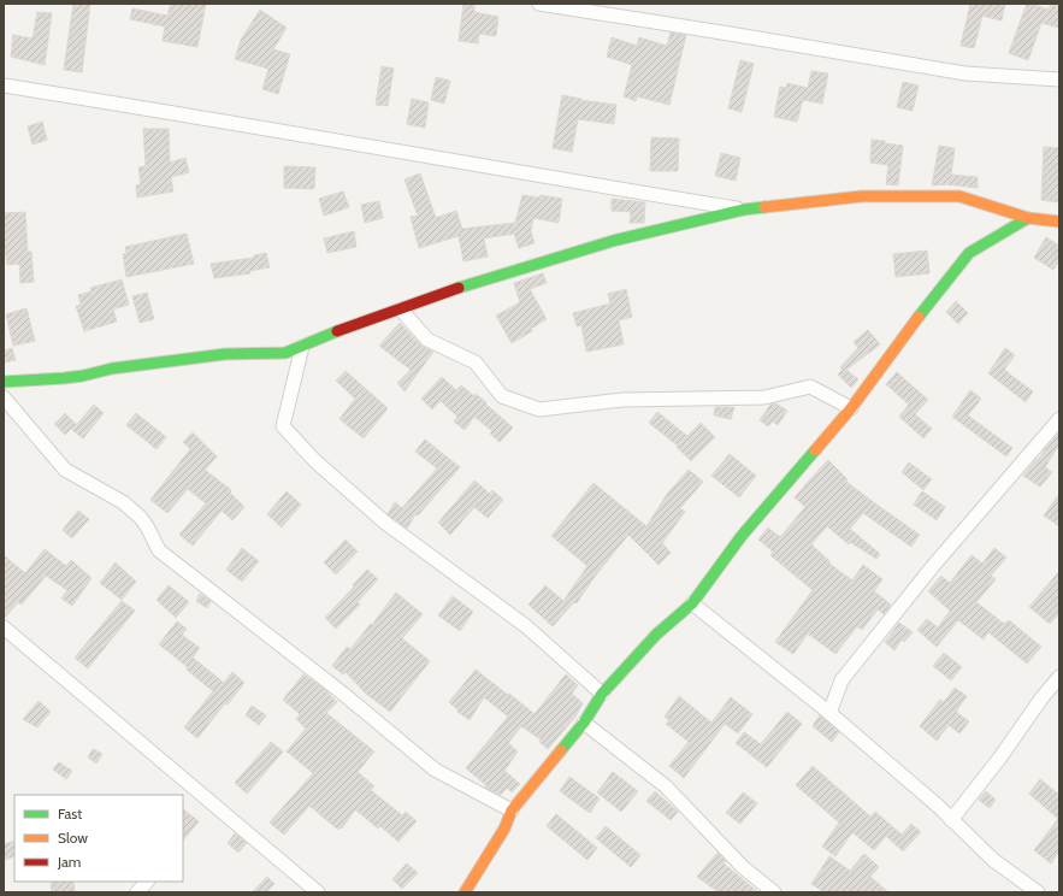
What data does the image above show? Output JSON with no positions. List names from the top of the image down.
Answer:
{
  "legend": ["Fast", "Slow", "Jam"]
}
